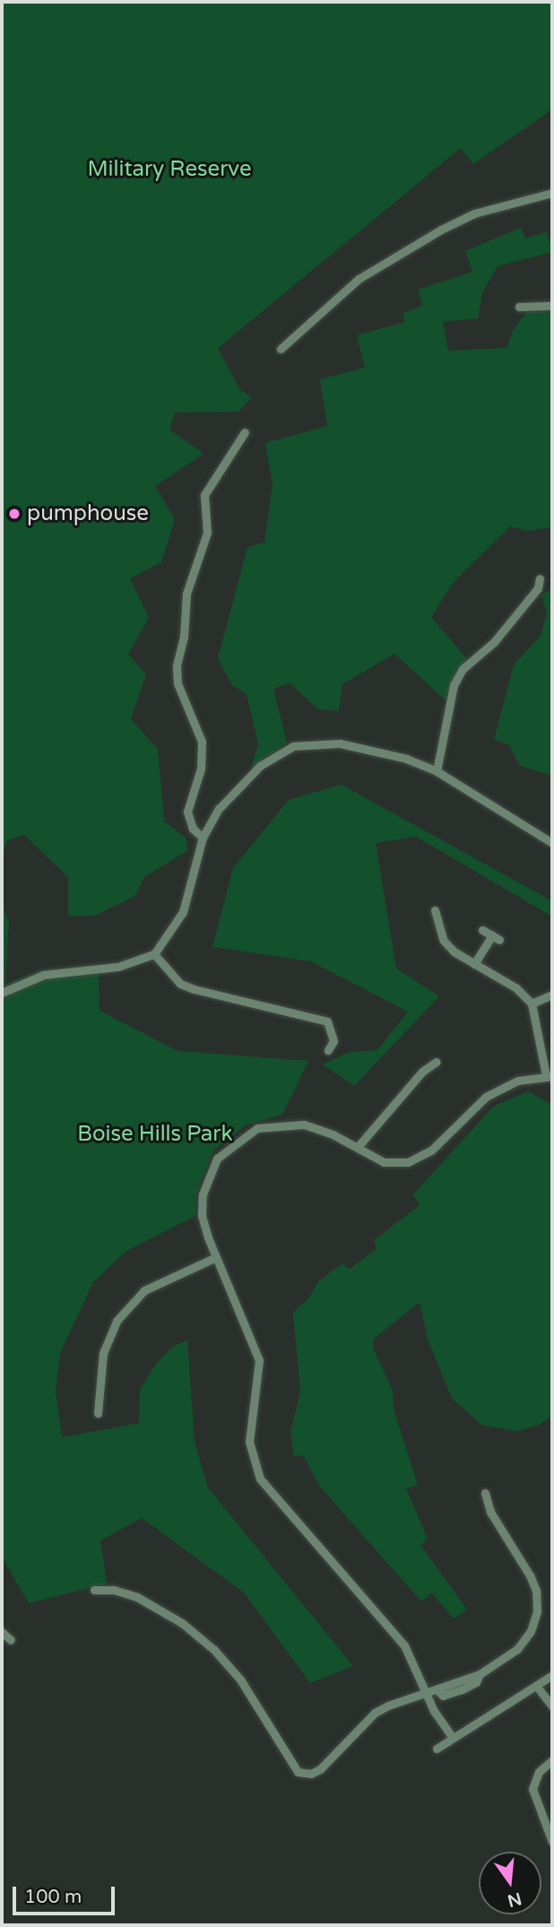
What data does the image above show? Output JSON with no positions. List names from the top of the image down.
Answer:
{
  "parks": ["Military Reserve", "Boise Hills Park"],
  "places": ["pumphouse"],
  "scale_bar": "100 m",
  "north": "bottom"
}
